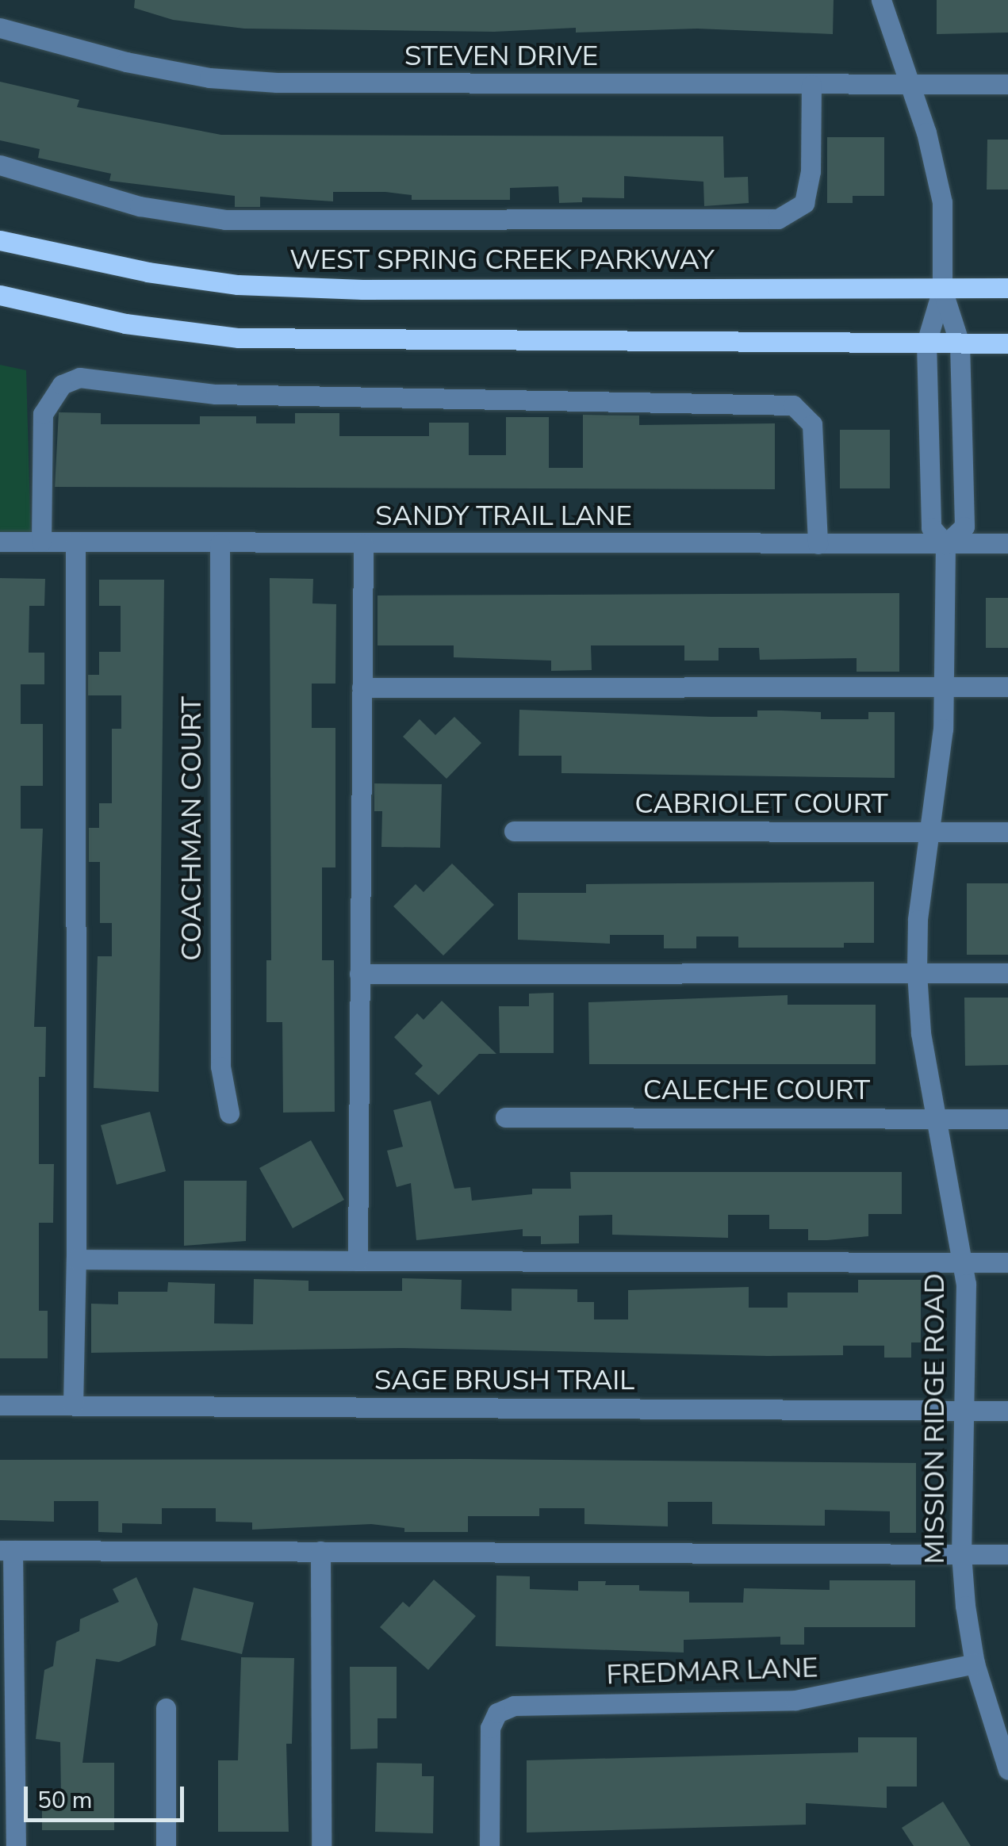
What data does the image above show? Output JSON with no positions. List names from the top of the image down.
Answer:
{
  "streets": {
    "main road": ["WEST SPRING CREEK PARKWAY"],
    "street": [
      "STEVEN DRIVE",
      "SANDY TRAIL LANE",
      "CABRIOLET COURT",
      "COACHMAN COURT",
      "CALECHE COURT",
      "SAGE BRUSH TRAIL",
      "MISSION RIDGE ROAD",
      "FREDMAR LANE"
    ]
  },
  "crossings": [
    ["STEVEN DRIVE", "MISSION RIDGE ROAD"],
    ["WEST SPRING CREEK PARKWAY", "MISSION RIDGE ROAD"],
    ["SANDY TRAIL LANE", "COACHMAN COURT"],
    ["SANDY TRAIL LANE", "MISSION RIDGE ROAD"],
    ["CABRIOLET COURT", "MISSION RIDGE ROAD"],
    ["CALECHE COURT", "MISSION RIDGE ROAD"],
    ["SAGE BRUSH TRAIL", "MISSION RIDGE ROAD"],
    ["MISSION RIDGE ROAD", "FREDMAR LANE"]
  ],
  "scale_bar": "50 m"
}
